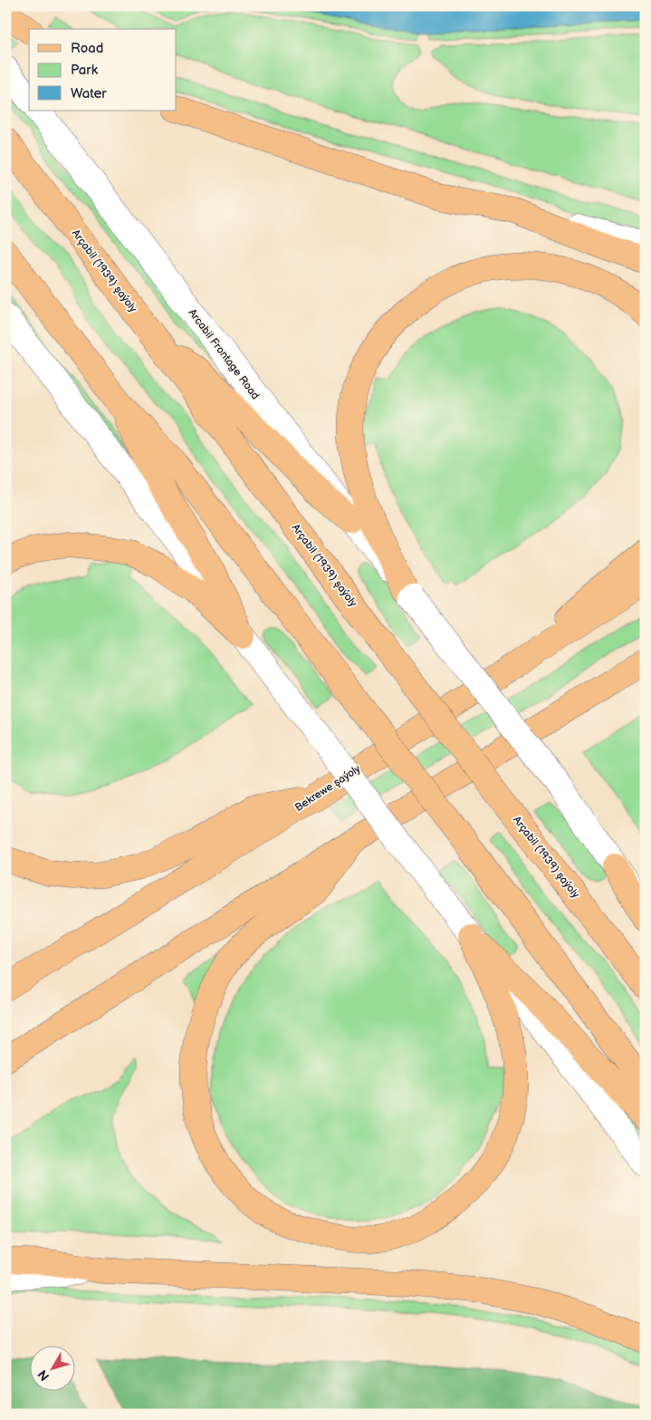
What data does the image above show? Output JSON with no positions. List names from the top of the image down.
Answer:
{
  "streets": {
    "main road": ["Arçabil (1939) şaýoly", "Bekrewe şaýoly"],
    "street": ["Arcabil Frontage Road"]
  },
  "legend": ["Road", "Park", "Water"],
  "north": "bottom left"
}
